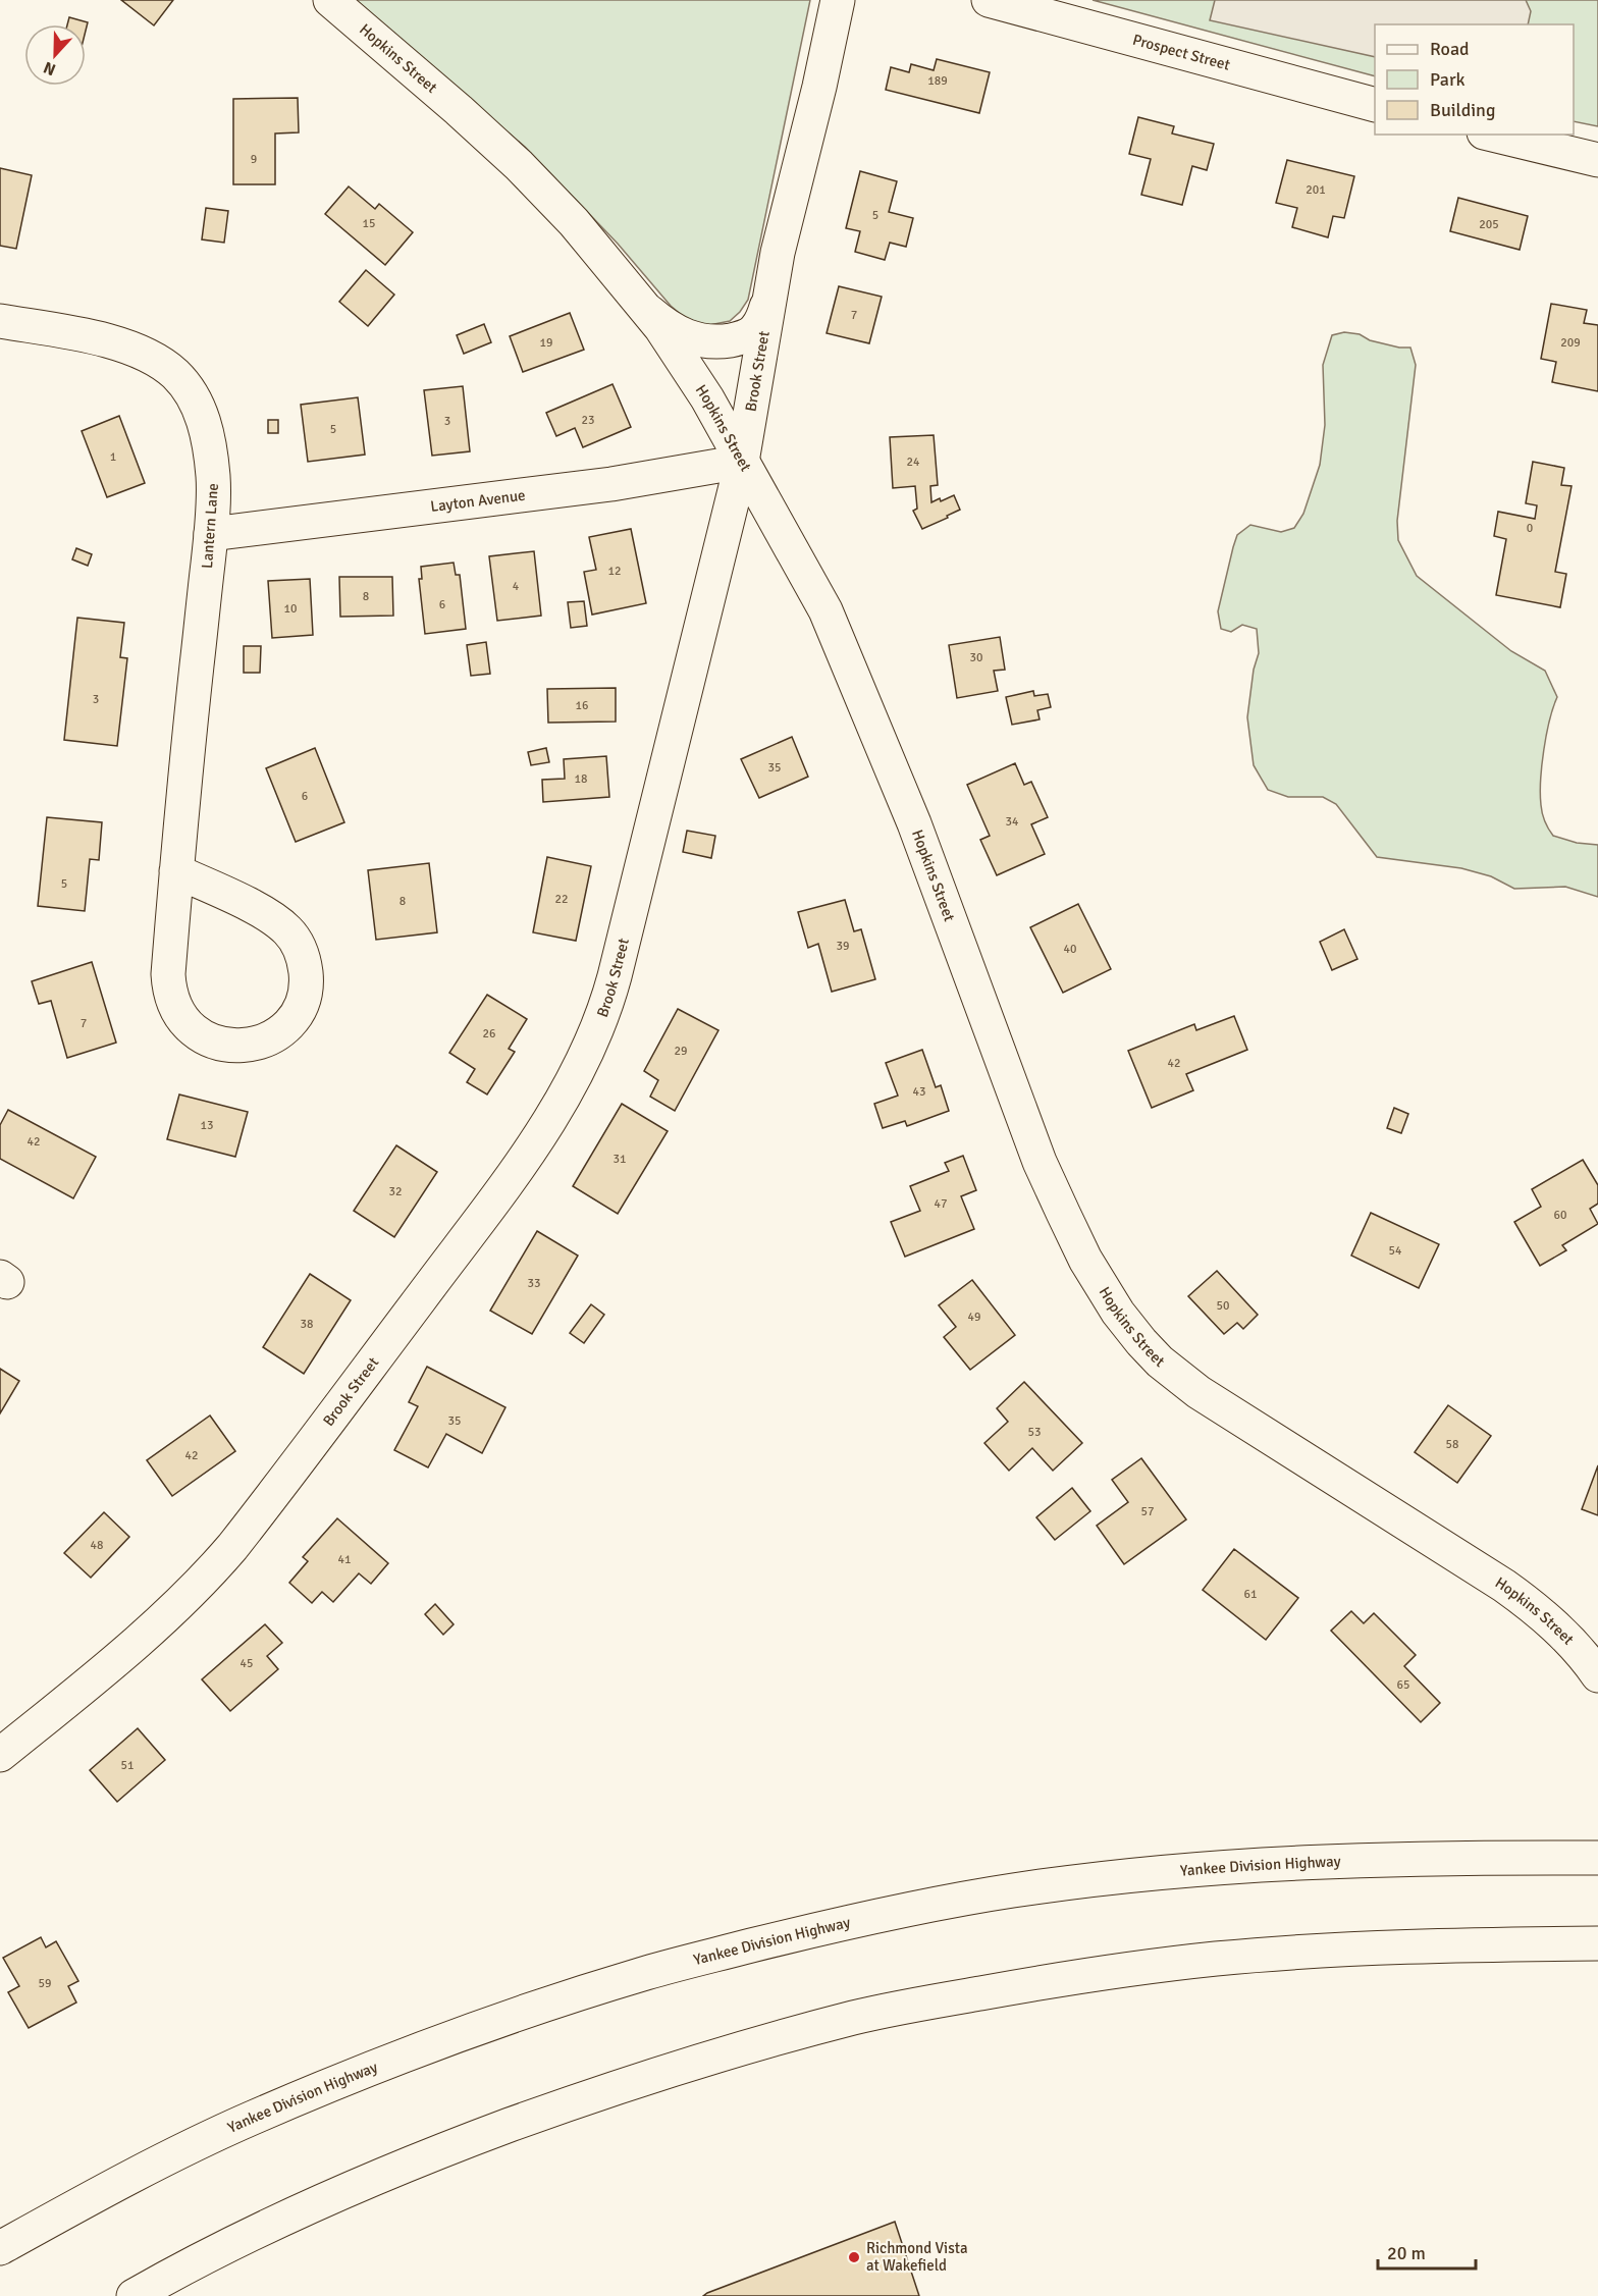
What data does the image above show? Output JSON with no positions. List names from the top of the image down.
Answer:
{
  "streets": {
    "main road": [
      "Prospect Street",
      "Hopkins Street",
      "Brook Street",
      "Layton Avenue",
      "Lantern Lane",
      "Yankee Division Highway"
    ]
  },
  "crossings": [
    ["Hopkins Street", "Brook Street"],
    ["Hopkins Street", "Layton Avenue"],
    ["Brook Street", "Layton Avenue"],
    ["Layton Avenue", "Lantern Lane"]
  ],
  "places": ["Richmond Vista at Wakefield"],
  "house_numbers": [
    "189",
    "9",
    "201",
    "5",
    "15",
    "205",
    "7",
    "19",
    "209",
    "23",
    "3",
    "5",
    "1",
    "24",
    "0",
    "12",
    "4",
    "8",
    "6",
    "10",
    "30",
    "3",
    "16",
    "35",
    "18",
    "6",
    "34",
    "5",
    "22",
    "8",
    "39",
    "40",
    "7",
    "26",
    "29",
    "42",
    "43",
    "13",
    "42",
    "31",
    "32",
    "47",
    "60",
    "54",
    "33",
    "50",
    "49",
    "38",
    "35",
    "53",
    "58",
    "42",
    "57",
    "48",
    "41",
    "61",
    "45",
    "65",
    "51",
    "59"
  ],
  "legend": ["Road", "Park", "Building"],
  "scale_bar": "20 m",
  "north": "bottom"
}
